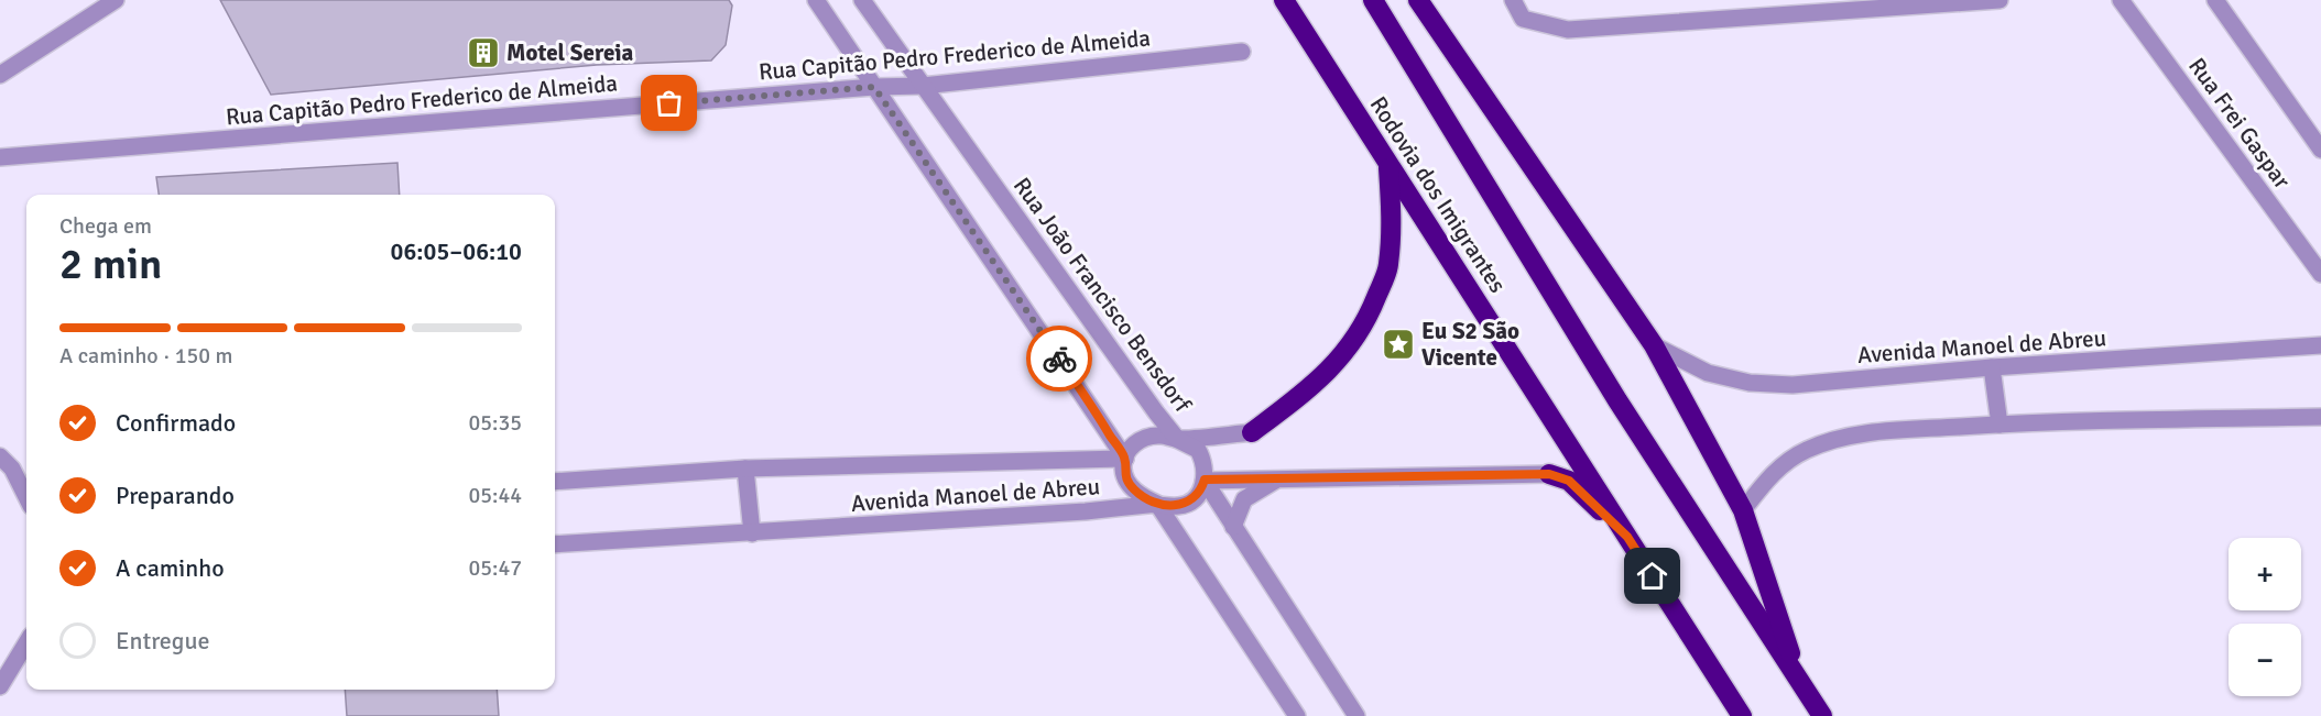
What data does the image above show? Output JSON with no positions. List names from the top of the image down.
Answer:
{
  "streets": {
    "highway": ["Rodovia dos Imigrantes"],
    "street": [
      "Rua Capitão Pedro Frederico de Almeida",
      "Rua Frei Gaspar",
      "Rua João Francisco Bensdorf",
      "Avenida Manoel de Abreu"
    ]
  },
  "crossings": [
    ["Rua Capitão Pedro Frederico de Almeida", "Rua João Francisco Bensdorf"],
    ["Rua João Francisco Bensdorf", "Avenida Manoel de Abreu"]
  ],
  "places": {
    "building": ["Motel Sereia"],
    "place": ["Eu S2 São Vicente"]
  },
  "page": {
    "heading": ["2 min", "Chega em", "06:05–06:10"],
    "bar": "A caminho · 150 m",
    "list": [
      ["Confirmado", "05:35"],
      ["Preparando", "05:44"],
      ["A caminho", "05:47"],
      "Entregue"
    ],
    "map_buttons": ["+", "−"]
  }
}
